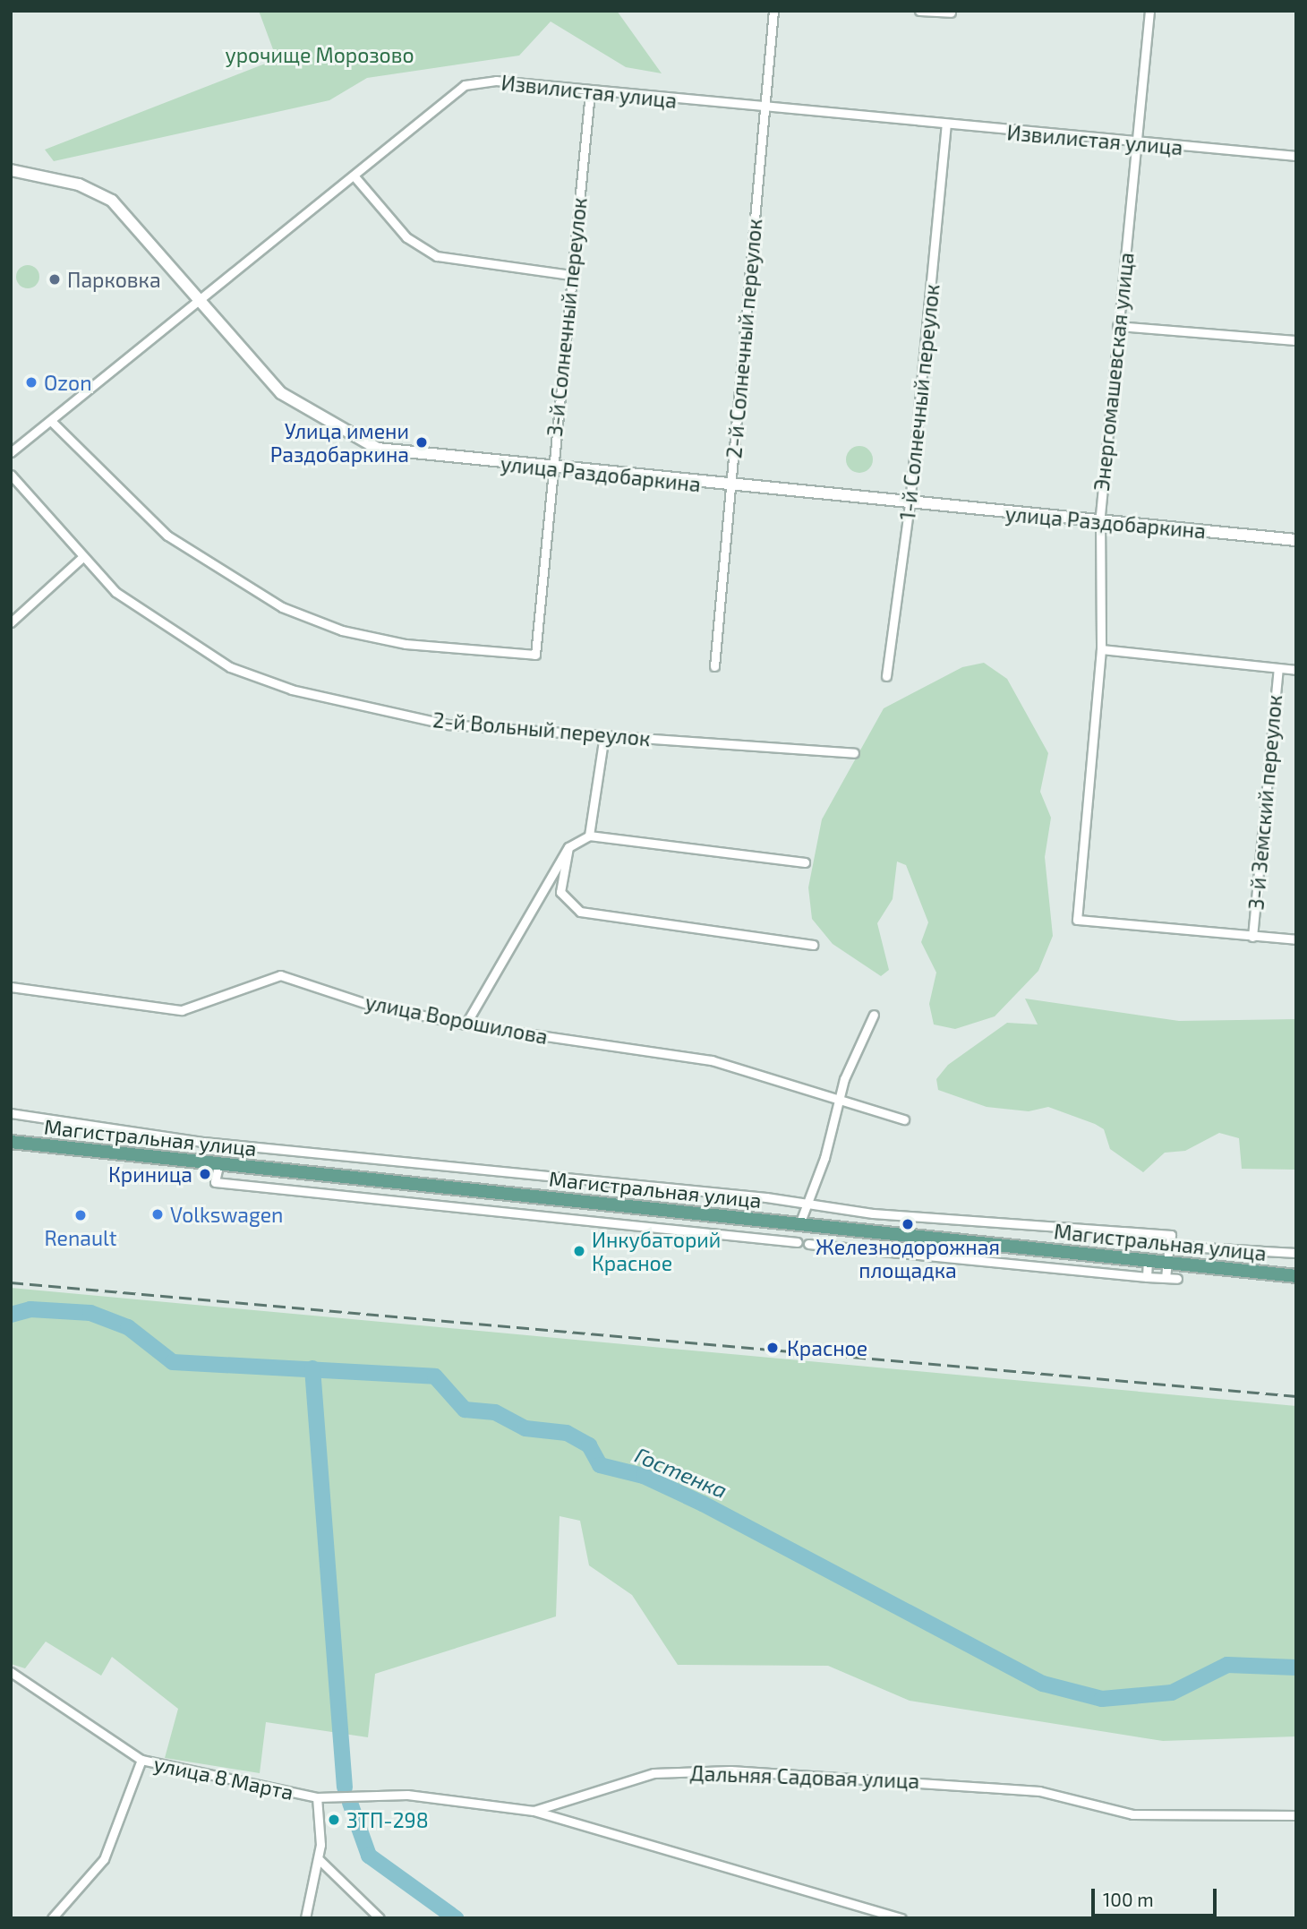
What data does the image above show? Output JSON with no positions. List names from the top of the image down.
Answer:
{
  "streets": {
    "main road": ["Магистральная улица"],
    "street": [
      "Извилистая улица",
      "3-й Солнечный переулок",
      "2-й Солнечный переулок",
      "Энергомашевская улица",
      "1-й Солнечный переулок",
      "улица Раздобаркина",
      "2-й Вольный переулок",
      "3-й Земский переулок",
      "улица Ворошилова",
      "Дальняя Садовая улица",
      "улица 8 Марта"
    ]
  },
  "crossings": [
    ["Извилистая улица", "3-й Солнечный переулок"],
    ["Извилистая улица", "2-й Солнечный переулок"],
    ["Извилистая улица", "Энергомашевская улица"],
    ["Извилистая улица", "1-й Солнечный переулок"],
    ["Извилистая улица", "улица Раздобаркина"],
    ["3-й Солнечный переулок", "улица Раздобаркина"],
    ["2-й Солнечный переулок", "улица Раздобаркина"],
    ["Энергомашевская улица", "улица Раздобаркина"],
    ["Энергомашевская улица", "3-й Земский переулок"],
    ["1-й Солнечный переулок", "улица Раздобаркина"],
    ["Дальняя Садовая улица", "улица 8 Марта"]
  ],
  "water": ["Гостенка"],
  "parks": ["урочище Морозово"],
  "places": [
    "Парковка",
    "Ozon",
    "Улица имени Раздобаркина",
    "Криница",
    "Volkswagen",
    "Renault",
    "Железнодорожная площадка",
    "Инкубаторий Красное",
    "Красное",
    "ЗТП-298"
  ],
  "scale_bar": "100 m"
}
